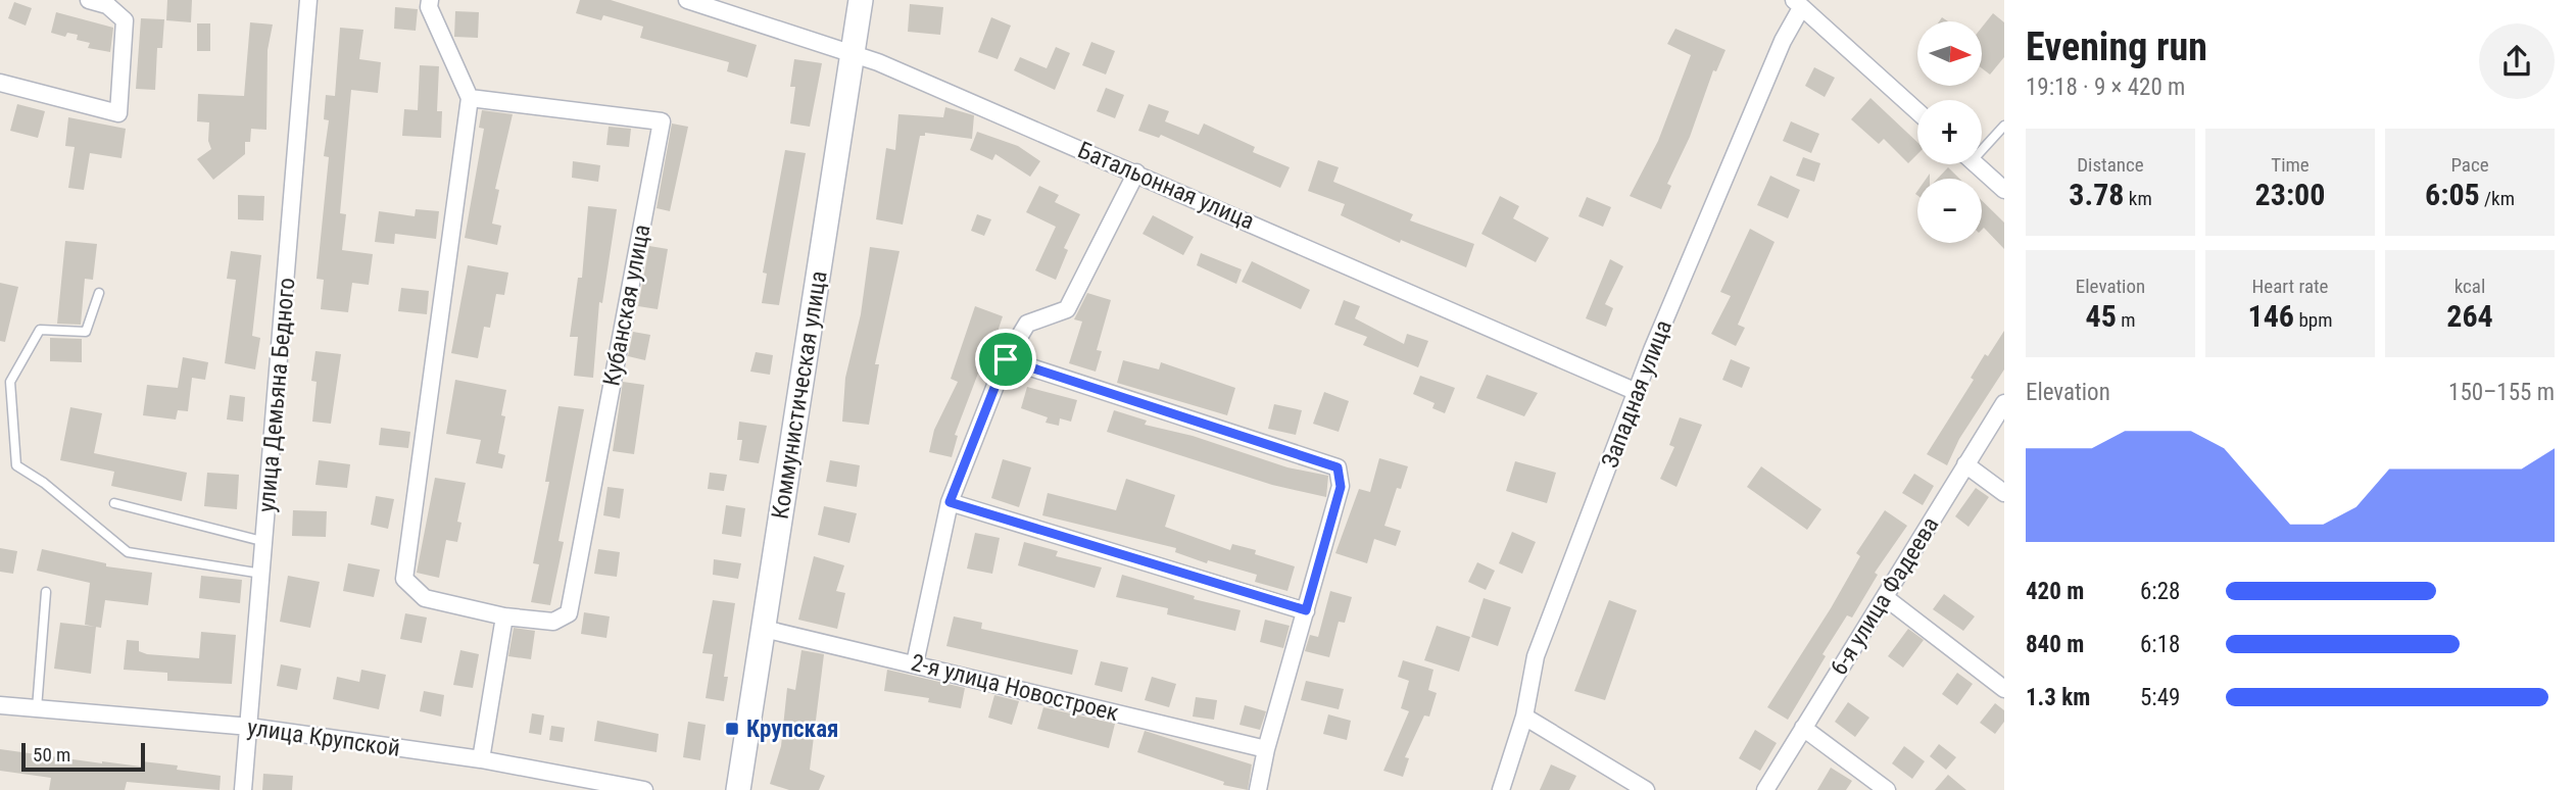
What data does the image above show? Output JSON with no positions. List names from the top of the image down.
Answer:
{
  "streets": {
    "main road": ["Коммунистическая улица"],
    "street": [
      "Батальонная улица",
      "Кубанская улица",
      "Западная улица",
      "улица Демьяна Бедного",
      "6-я улица Фадеева",
      "2-я улица Новостроек",
      "улица Крупской"
    ]
  },
  "crossings": [
    ["Батальонная улица", "Западная улица"],
    ["Батальонная улица", "Коммунистическая улица"],
    ["улица Демьяна Бедного", "улица Крупской"],
    ["Коммунистическая улица", "2-я улица Новостроек"]
  ],
  "places": {
    "transit": ["Крупская"]
  },
  "scale_bar": "50 m",
  "north": "right",
  "page": {
    "heading": ["Evening run", "19:18 · 9 × 420 m"],
    "map_buttons": ["+", "−"],
    "stats": [
      ["Distance", "3.78 km"],
      ["Time", "23:00"],
      ["Pace", "6:05 /km"],
      ["Elevation", "45 m"],
      ["Heart rate", "146 bpm"],
      ["kcal", "264"]
    ],
    "chart": ["Elevation", "150–155 m"],
    "list": [
      {
        "name": "420 m",
        "note": "6:28"
      },
      {
        "name": "840 m",
        "note": "6:18"
      },
      {
        "name": "1.3 km",
        "note": "5:49"
      }
    ],
    "scale": "50 m"
  }
}
